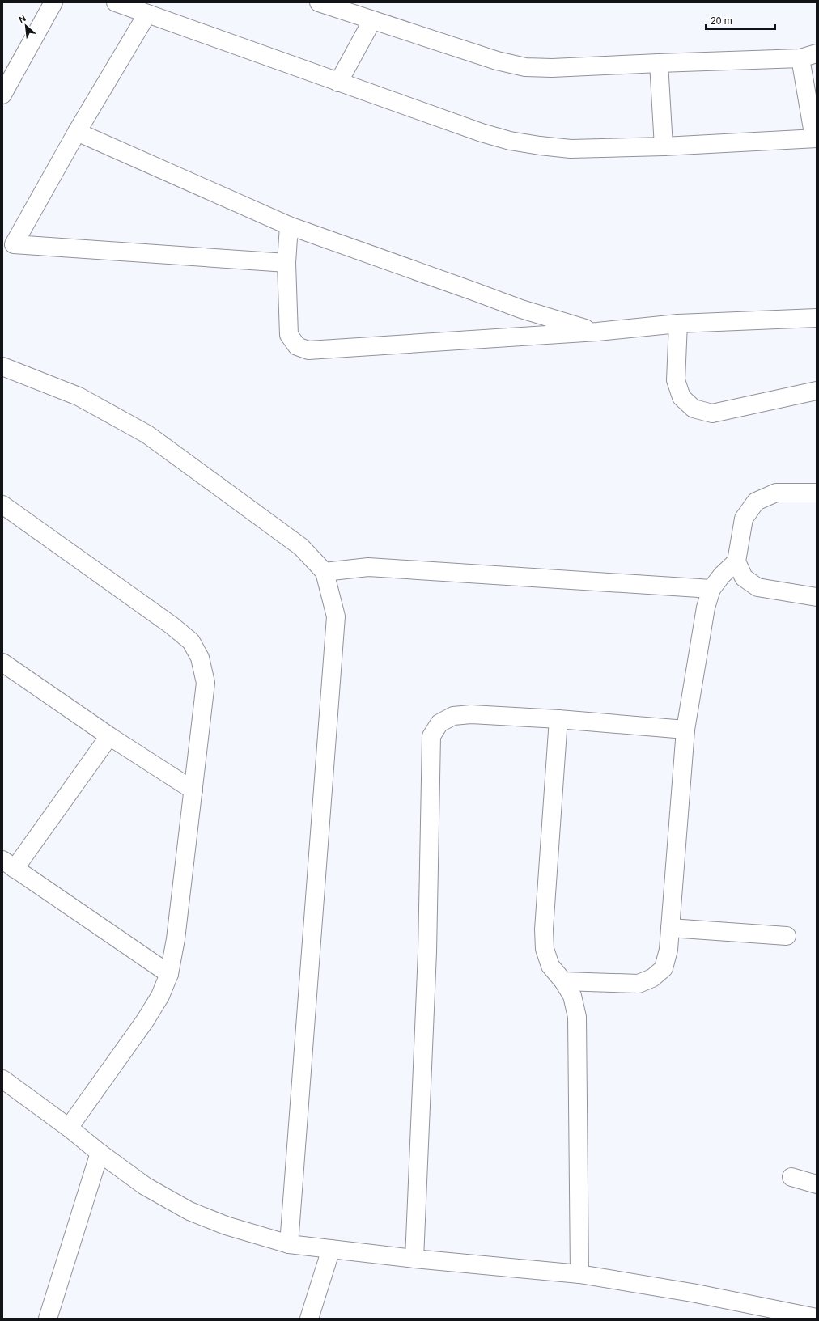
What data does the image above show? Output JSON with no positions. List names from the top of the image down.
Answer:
{
  "scale_bar": "20 m",
  "north": "top left"
}
